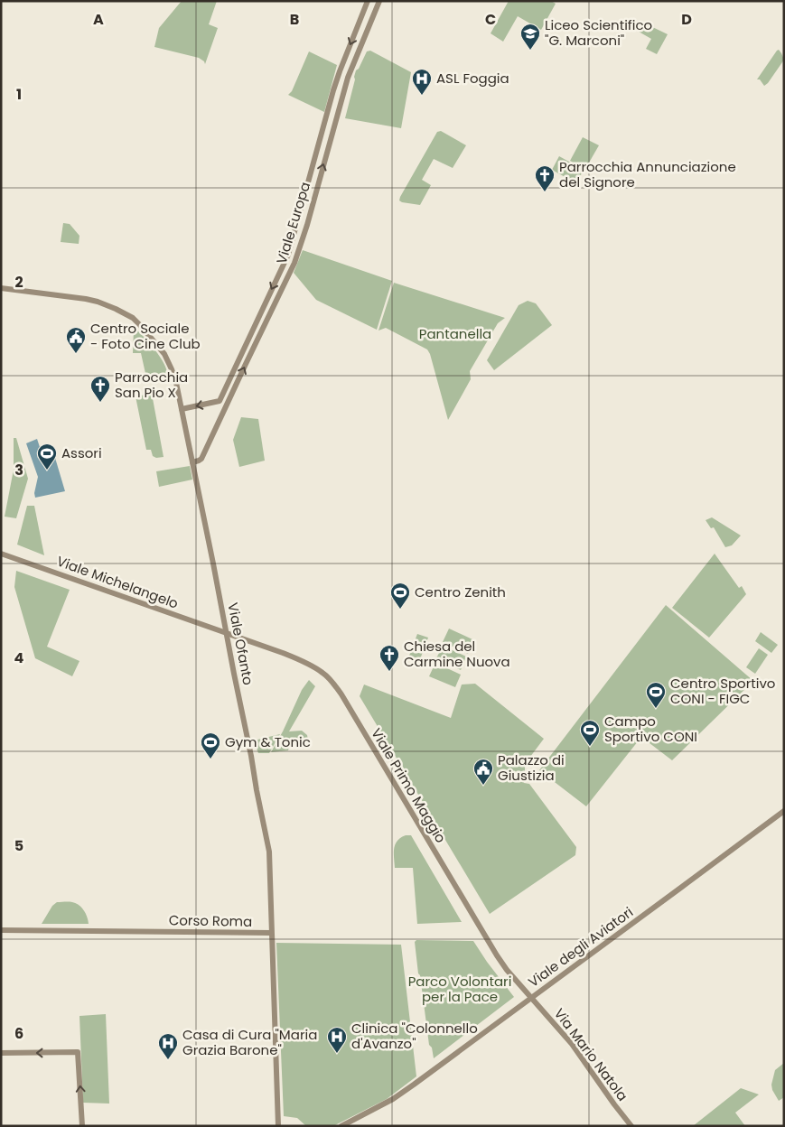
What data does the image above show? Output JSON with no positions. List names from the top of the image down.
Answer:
{
  "streets": {
    "street": [
      "Viale Europa",
      "Viale Michelangelo",
      "Viale Ofanto",
      "Viale Primo Maggio",
      "Corso Roma",
      "Viale degli Aviatori",
      "Via Mario Natola"
    ]
  },
  "crossings": [
    ["Viale Europa", "Viale Ofanto"],
    ["Viale Michelangelo", "Viale Ofanto"],
    ["Viale Michelangelo", "Viale Primo Maggio"],
    ["Viale Ofanto", "Viale Primo Maggio"],
    ["Viale Ofanto", "Corso Roma"],
    ["Viale Primo Maggio", "Viale degli Aviatori"],
    ["Viale Primo Maggio", "Via Mario Natola"],
    ["Viale degli Aviatori", "Via Mario Natola"]
  ],
  "parks": ["Pantanella", "Parco Volontari per la Pace"],
  "places": {
    "school or university": ["Liceo Scientifico \"G. Marconi\""],
    "hospital": ["ASL Foggia", "Clinica \"Colonnello d'Avanzo\"", "Casa di Cura \"Maria Grazia Barone\""],
    "church": ["Parrocchia Annunciazione del Signore", "Parrocchia San Pio X", "Chiesa del Carmine Nuova"],
    "public building": ["Centro Sociale - Foto Cine Club", "Palazzo di Giustizia"],
    "sports": [
      "Assori",
      "Centro Zenith",
      "Centro Sportivo CONI - FIGC",
      "Campo Sportivo CONI",
      "Gym & Tonic"
    ]
  },
  "grid": {
    "columns": [
      "A",
      "B",
      "C",
      "D"
    ],
    "rows": [
      "1",
      "2",
      "3",
      "4",
      "5",
      "6"
    ]
  }
}
